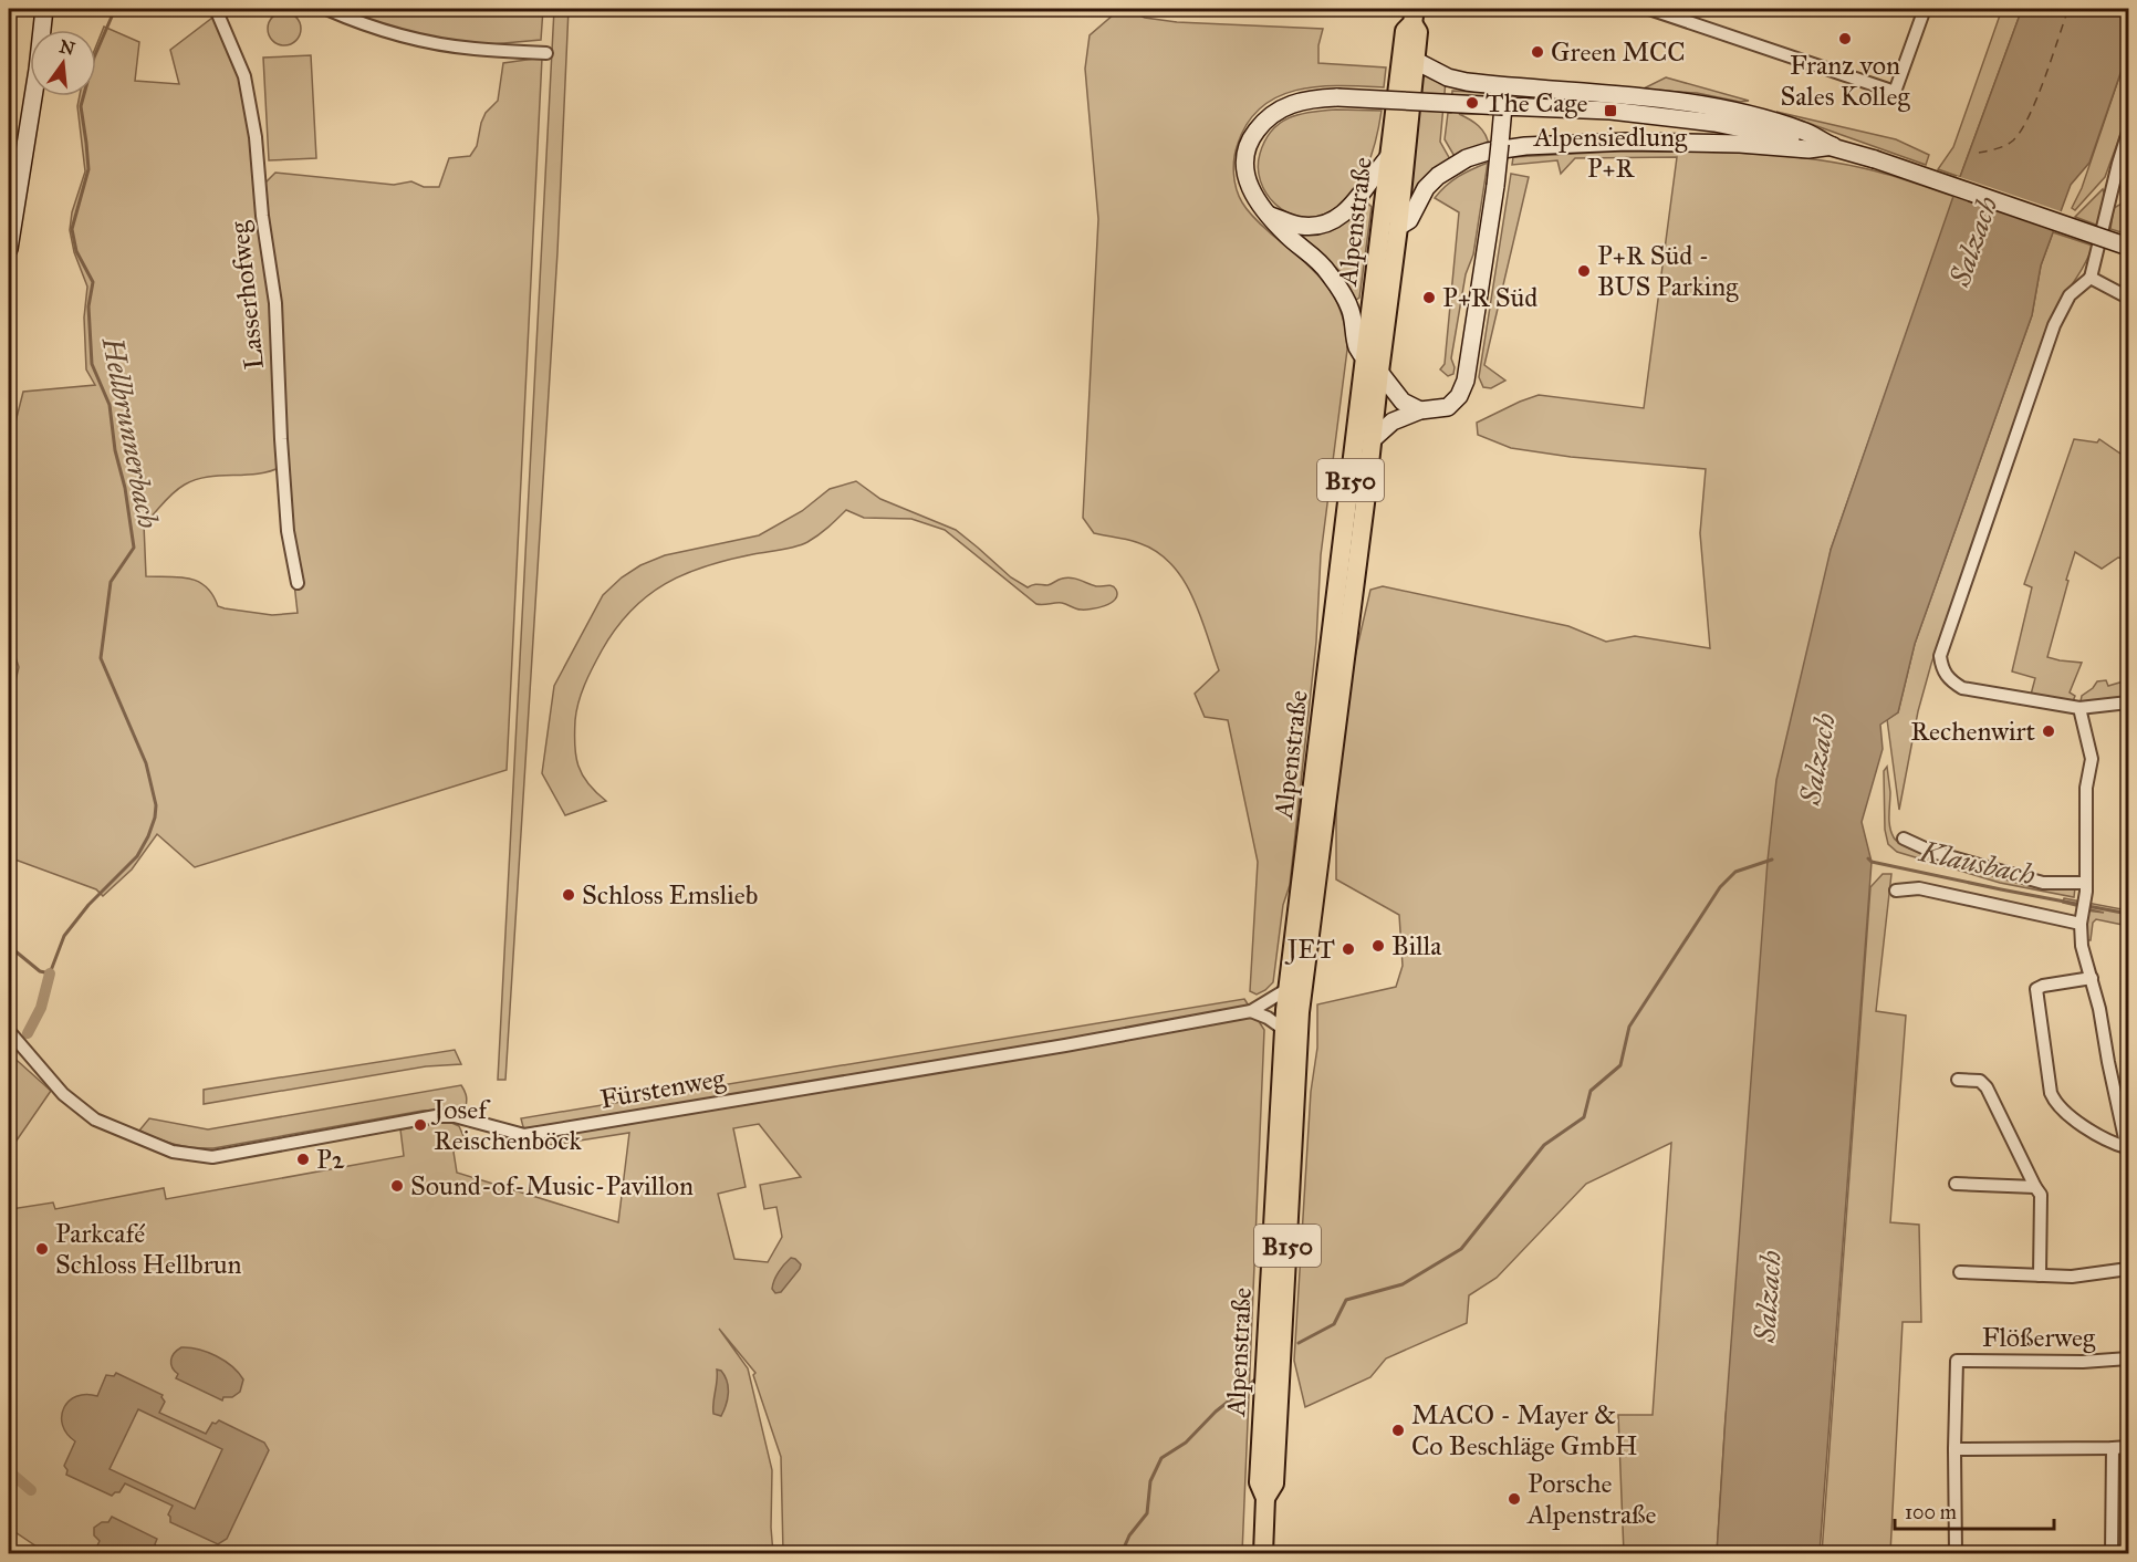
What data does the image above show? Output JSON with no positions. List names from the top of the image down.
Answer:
{
  "streets": {
    "main road": ["Alpenstraße", "B150"],
    "street": ["Lasserhofweg", "Fürstenweg", "Flößerweg"]
  },
  "crossings": [
    ["Alpenstraße", "Fürstenweg"]
  ],
  "water": ["Salzach", "Hellbrunnerbach", "Klausbach"],
  "places": {
    "other": [
      "Franz von Sales Kolleg",
      "Green MCC",
      "The Cage",
      "P+R Süd - BUS Parking",
      "P+R Süd",
      "Rechenwirt",
      "Schloss Emslieb",
      "Billa",
      "JET",
      "Josef Reischenböck",
      "P2",
      "Sound-of-Music-Pavillon",
      "Parkcafé Schloss Hellbrun",
      "MACO - Mayer & Co Beschläge GmbH",
      "Porsche Alpenstraße"
    ],
    "transit": ["Alpensiedlung P+R"]
  },
  "scale_bar": "100 m",
  "north": "top"
}
